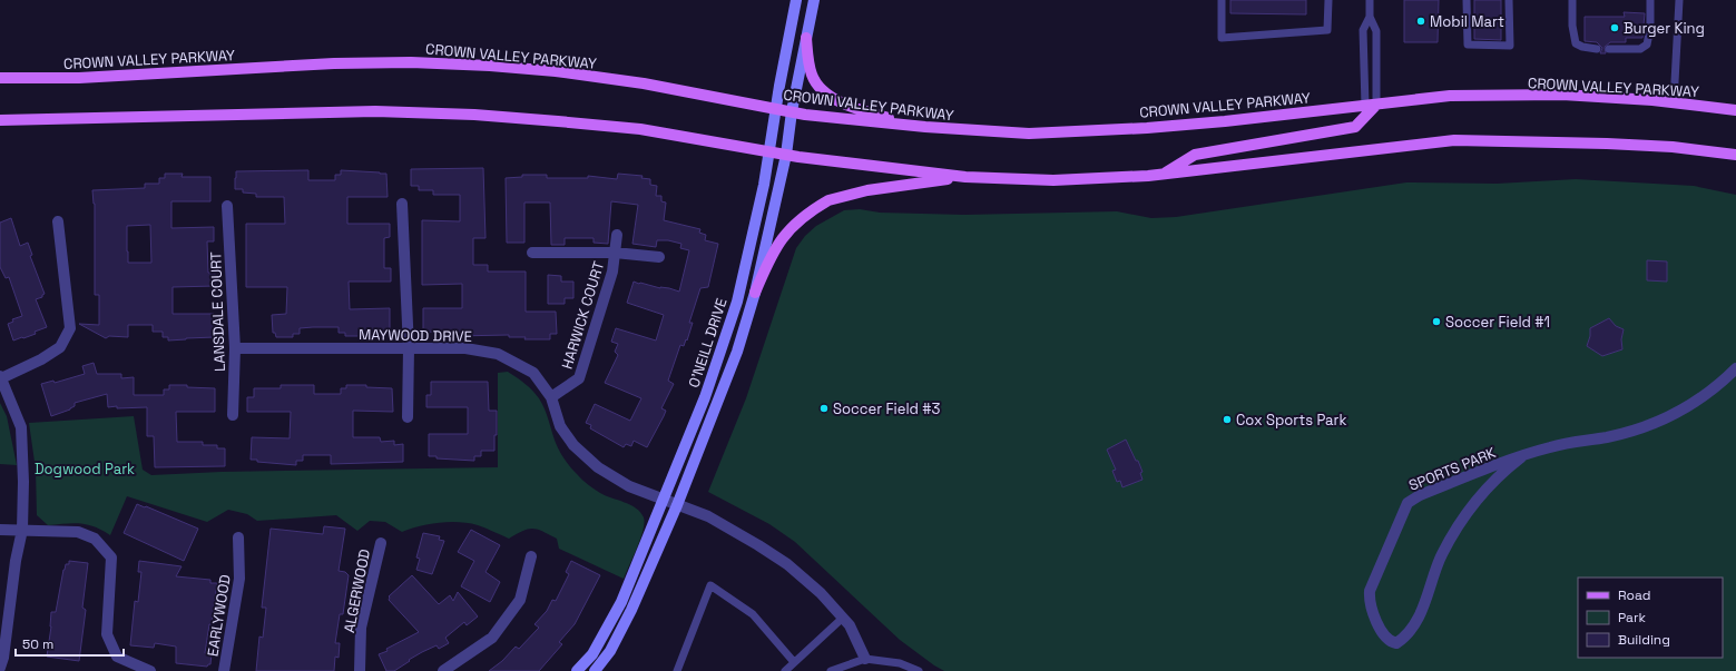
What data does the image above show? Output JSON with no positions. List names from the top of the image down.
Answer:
{
  "streets": {
    "main road": ["CROWN VALLEY PARKWAY", "O'NEILL DRIVE"],
    "street": [
      "LANSDALE COURT",
      "HARWICK COURT",
      "MAYWOOD DRIVE",
      "SPORTS PARK",
      "ALGERWOOD",
      "EARLYWOOD"
    ]
  },
  "crossings": [
    ["CROWN VALLEY PARKWAY", "O'NEILL DRIVE"],
    ["LANSDALE COURT", "MAYWOOD DRIVE"],
    ["HARWICK COURT", "MAYWOOD DRIVE"],
    ["MAYWOOD DRIVE", "O'NEILL DRIVE"]
  ],
  "parks": ["Dogwood Park"],
  "places": [
    "Mobil Mart",
    "Burger King",
    "Soccer Field #1",
    "Soccer Field #3",
    "Cox Sports Park"
  ],
  "legend": ["Road", "Park", "Building"],
  "scale_bar": "50 m"
}
